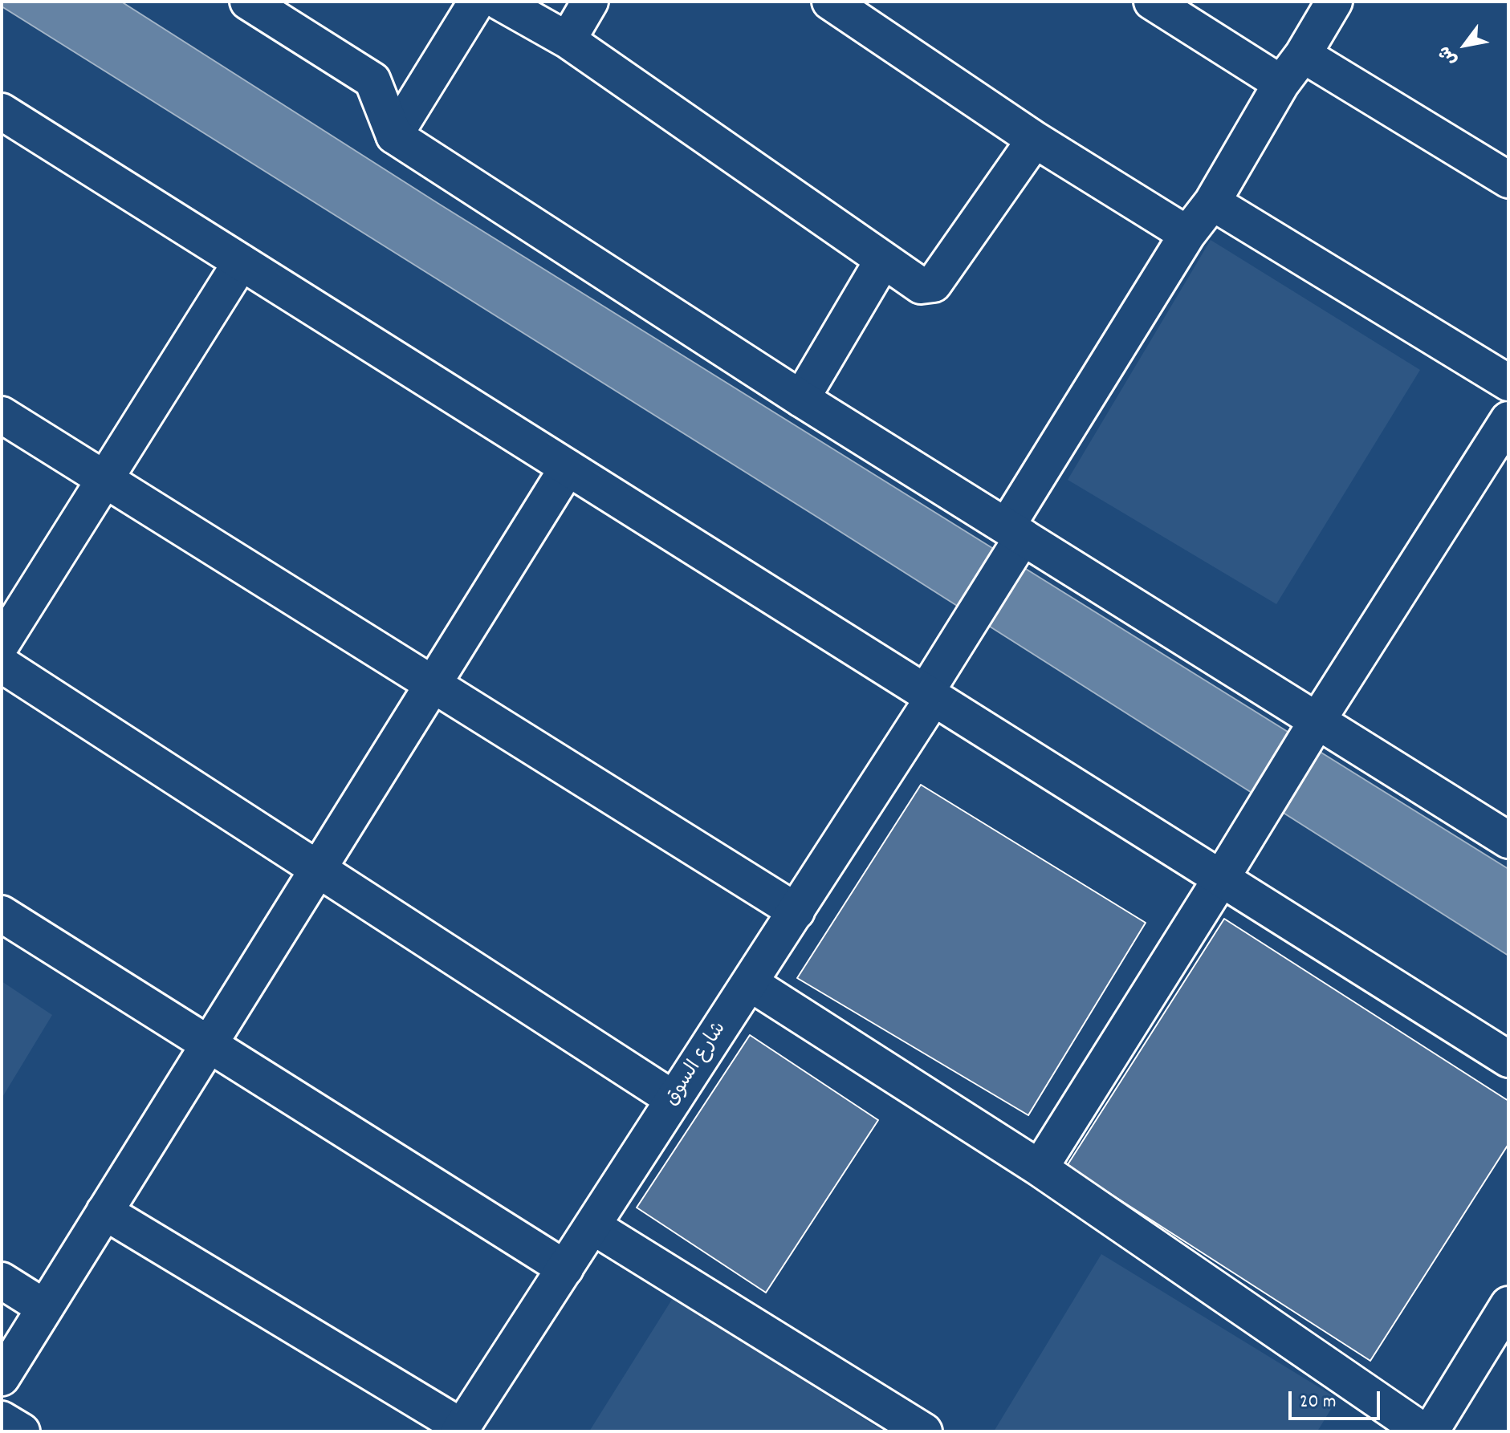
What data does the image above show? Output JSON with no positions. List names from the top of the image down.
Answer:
{
  "streets": {
    "street": ["شارع السوق"]
  },
  "scale_bar": "20 m",
  "north": "bottom left"
}
